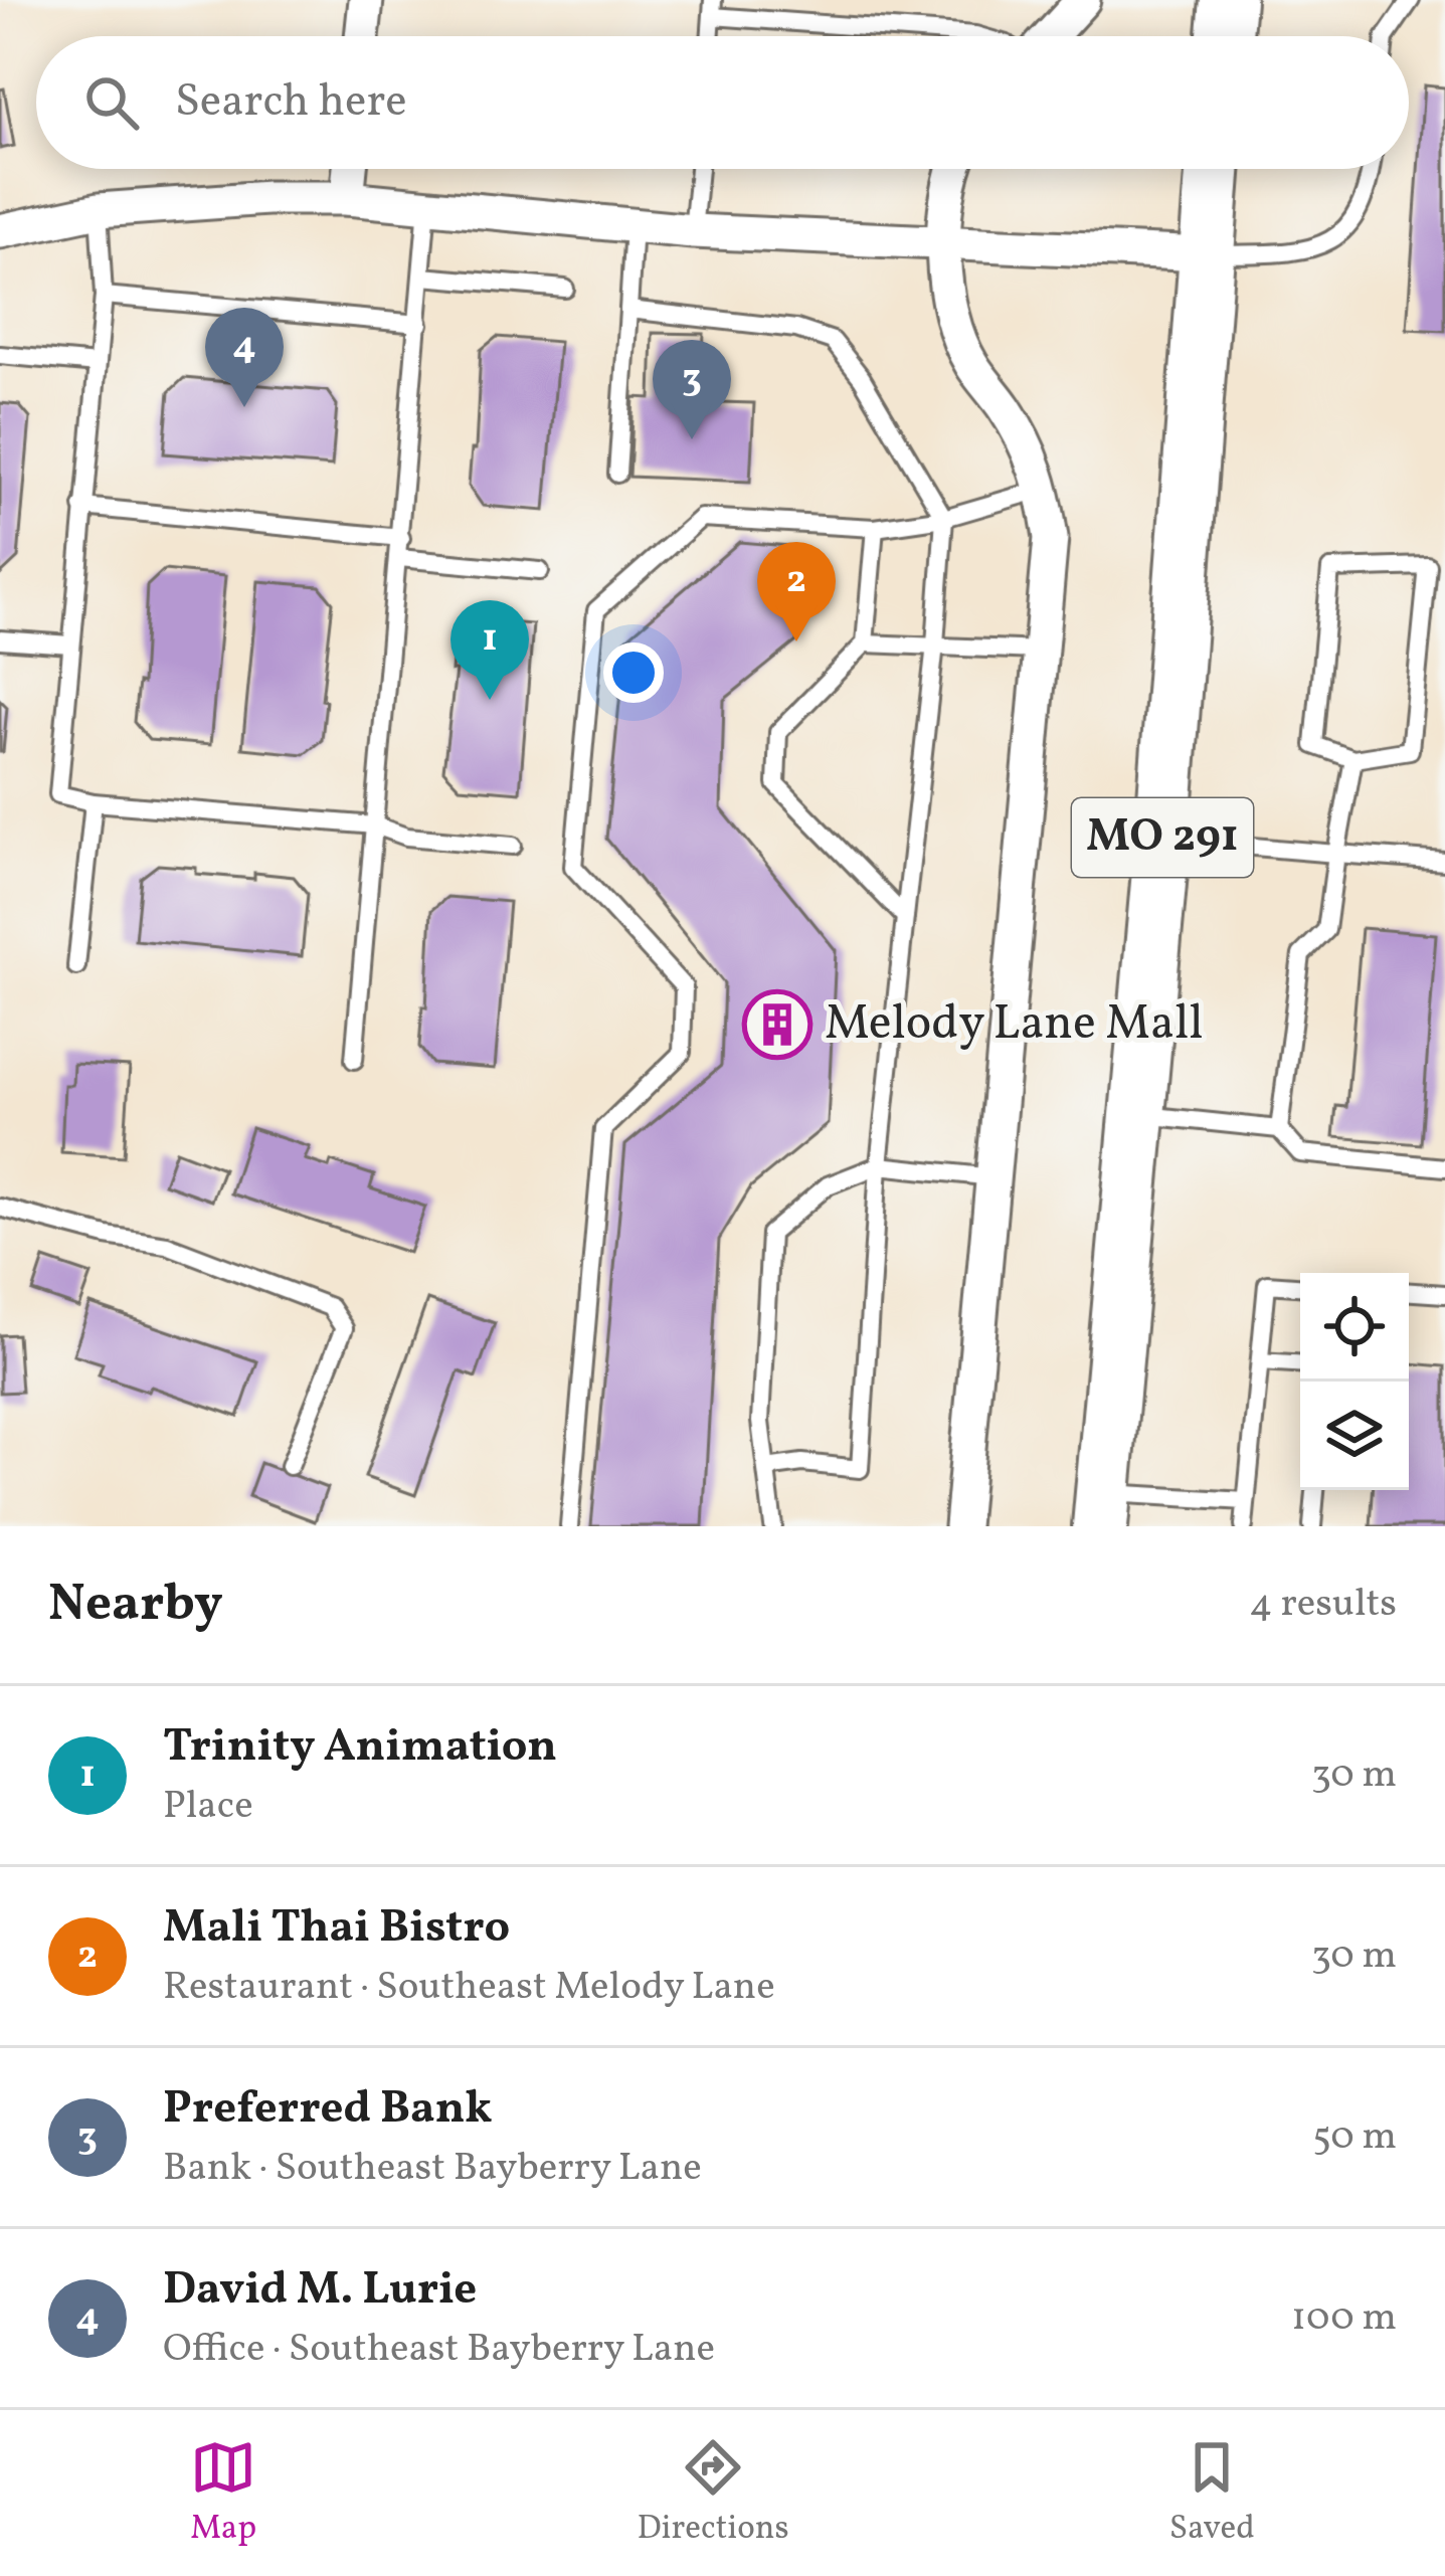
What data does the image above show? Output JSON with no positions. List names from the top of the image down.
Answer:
{
  "streets": {
    "main road": ["MO 291"]
  },
  "places": {
    "building": ["Melody Lane Mall"]
  },
  "page": {
    "search": "Search here",
    "pins": [
      "4",
      "3",
      "2",
      "1"
    ],
    "heading": ["Nearby", "4 results"],
    "list": [
      {
        "mark": "1",
        "name": "Trinity Animation",
        "note": "Place",
        "value": "30 m"
      },
      {
        "mark": "2",
        "name": "Mali Thai Bistro",
        "note": "Restaurant · Southeast Melody Lane",
        "value": "30 m"
      },
      {
        "mark": "3",
        "name": "Preferred Bank",
        "note": "Bank · Southeast Bayberry Lane",
        "value": "50 m"
      },
      {
        "mark": "4",
        "name": "David M. Lurie",
        "note": "Office · Southeast Bayberry Lane",
        "value": "100 m"
      }
    ],
    "nav": ["Map", "Directions", "Saved"]
  }
}
